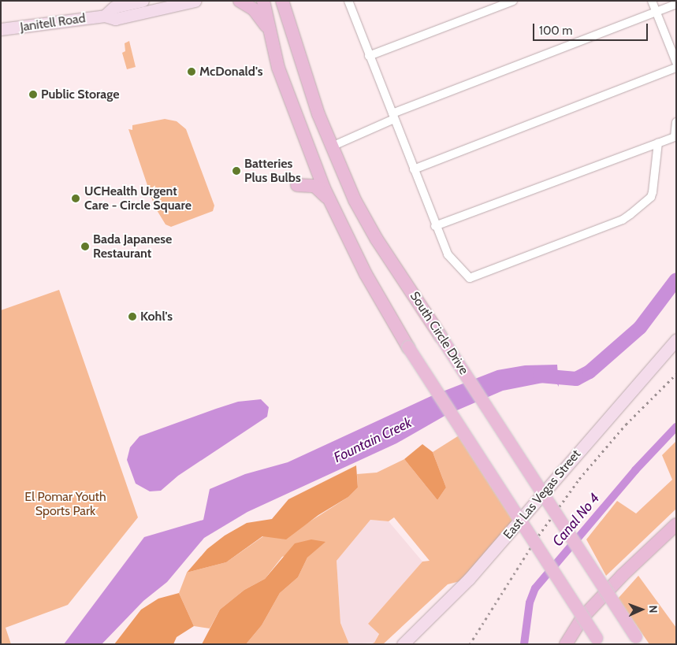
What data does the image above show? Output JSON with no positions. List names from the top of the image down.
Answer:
{
  "streets": {
    "main road": ["South Circle Drive"],
    "street": ["Janitell Road", "East Las Vegas Street"]
  },
  "water": ["Fountain Creek", "Canal No 4"],
  "parks": ["El Pomar Youth Sports Park"],
  "places": [
    "McDonald's",
    "Public Storage",
    "Batteries Plus Bulbs",
    "UCHealth Urgent Care - Circle Square",
    "Bada Japanese Restaurant",
    "Kohl's"
  ],
  "scale_bar": "100 m",
  "north": "right"
}
